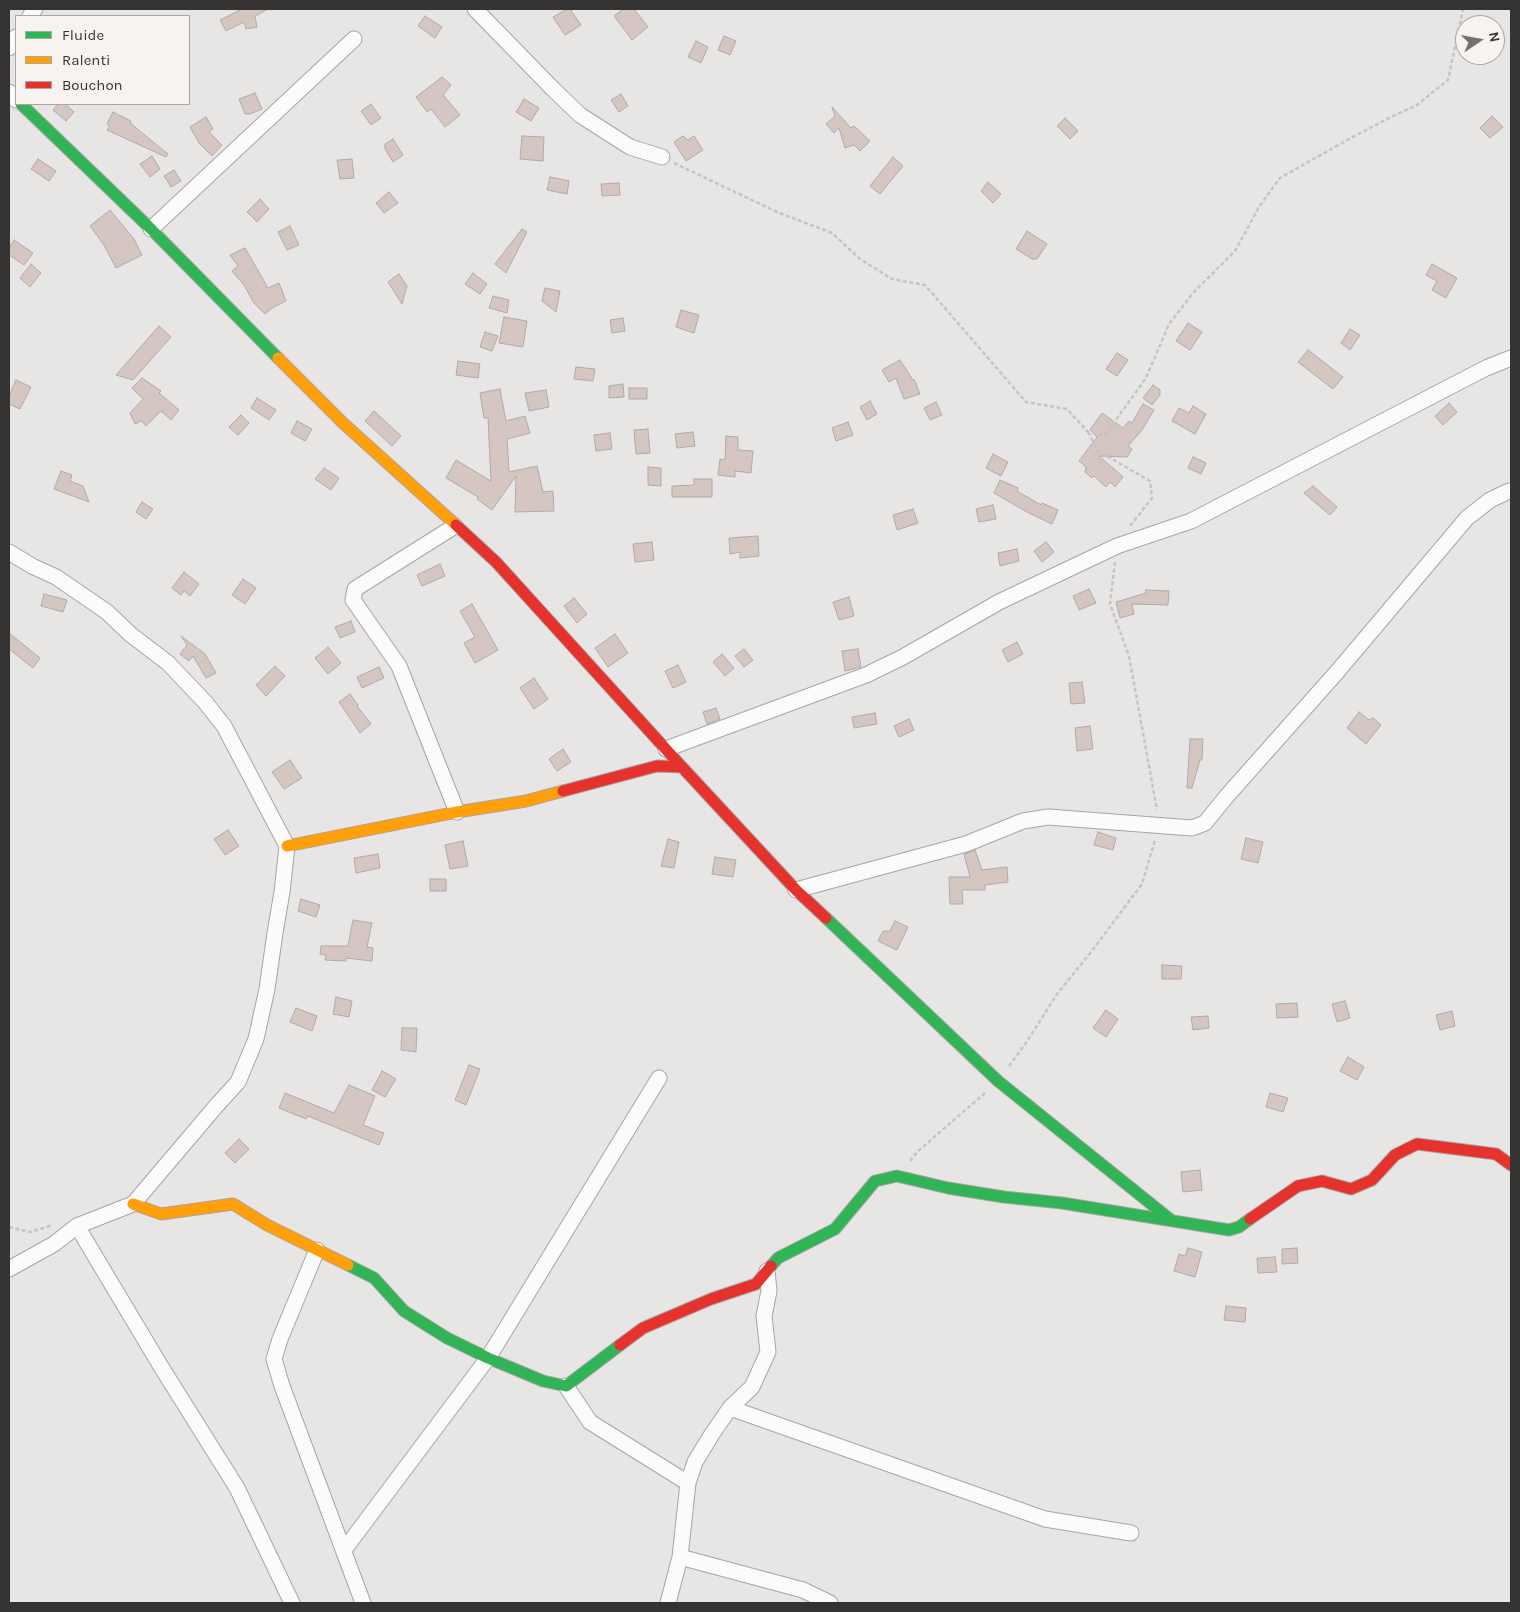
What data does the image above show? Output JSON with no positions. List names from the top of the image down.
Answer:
{
  "legend": ["Fluide", "Ralenti", "Bouchon"],
  "north": "right"
}
